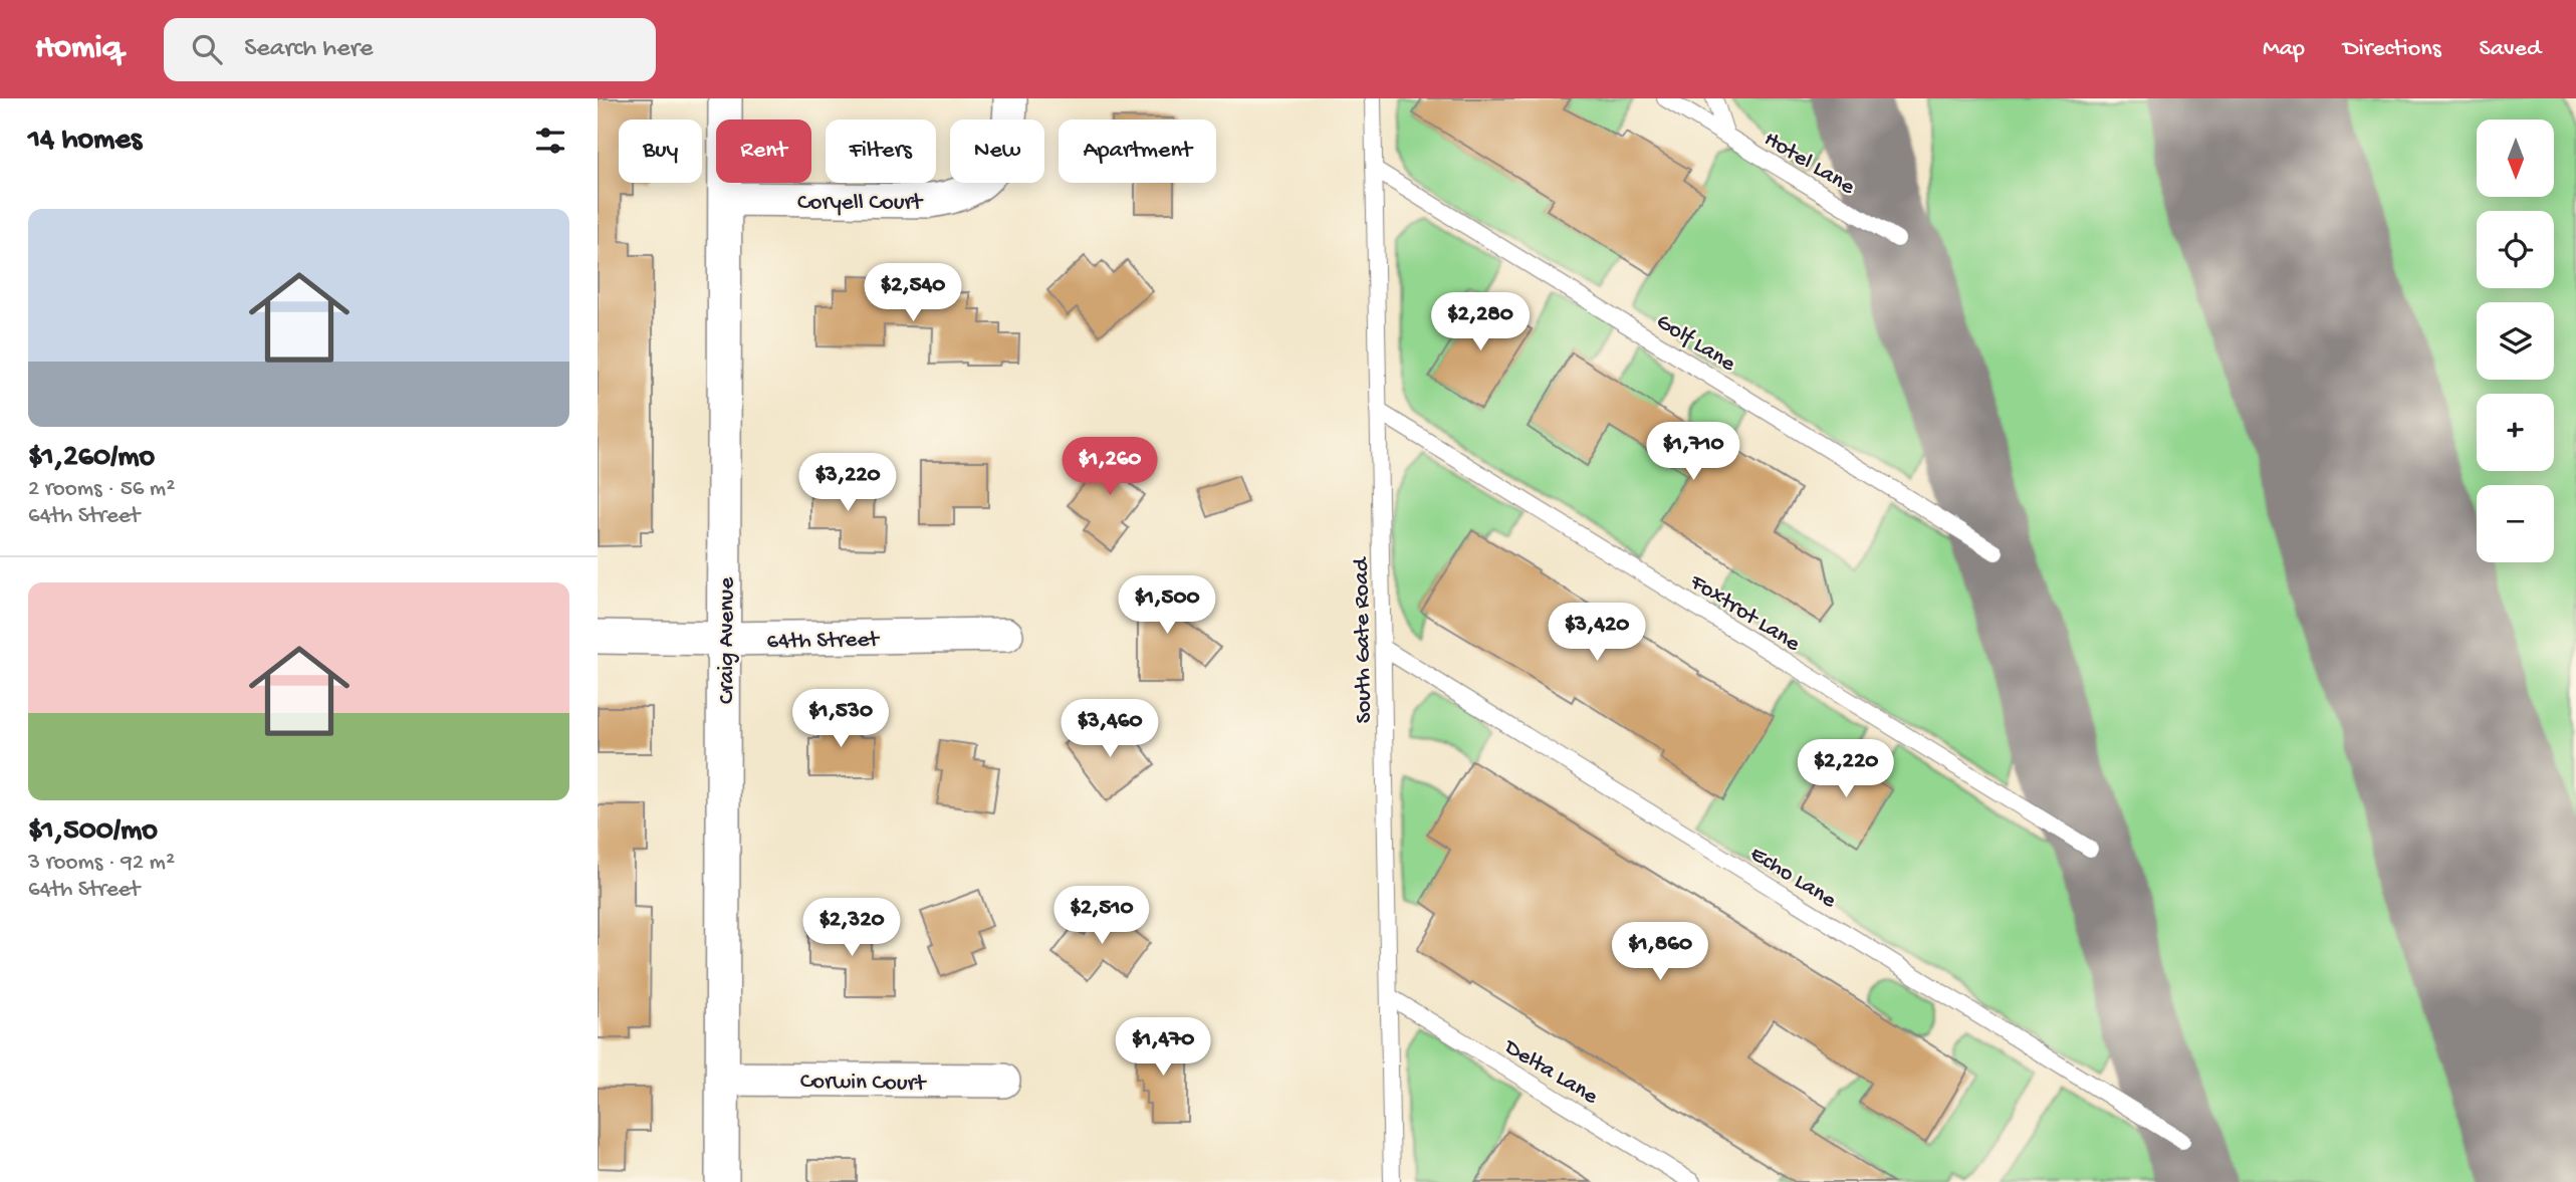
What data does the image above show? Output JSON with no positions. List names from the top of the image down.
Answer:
{
  "streets": {
    "street": [
      "Coryell Court",
      "64th Street",
      "Craig Avenue",
      "Corwin Court"
    ],
    "lane": [
      "Hotel Lane",
      "Golf Lane",
      "Foxtrot Lane",
      "South Gate Road",
      "Echo Lane",
      "Delta Lane"
    ]
  },
  "crossings": [
    ["Coryell Court", "Craig Avenue"],
    ["Golf Lane", "South Gate Road"],
    ["Foxtrot Lane", "South Gate Road"],
    ["64th Street", "Craig Avenue"],
    ["Craig Avenue", "Corwin Court"],
    ["South Gate Road", "Echo Lane"],
    ["South Gate Road", "Delta Lane"]
  ],
  "north": "bottom",
  "page": {
    "header": "Homiq",
    "search": "Search here",
    "nav": ["Map", "Directions", "Saved"],
    "heading": "14 homes",
    "map_buttons": ["+", "−"],
    "chip": [
      "Buy",
      "Rent",
      "Filters",
      "New",
      "Apartment"
    ],
    "list": [
      {
        "name": "$1,260/mo",
        "note": "2 rooms · 56 m² · 64th Street"
      },
      {
        "name": "$1,500/mo",
        "note": "3 rooms · 92 m² · 64th Street"
      }
    ],
    "price": [
      "$2,540",
      "$2,280",
      "$1,710",
      "$1,260",
      "$3,220",
      "$1,500",
      "$3,420",
      "$1,530",
      "$3,460",
      "$2,220",
      "$2,510",
      "$2,320",
      "$1,860",
      "$1,470"
    ]
  }
}
